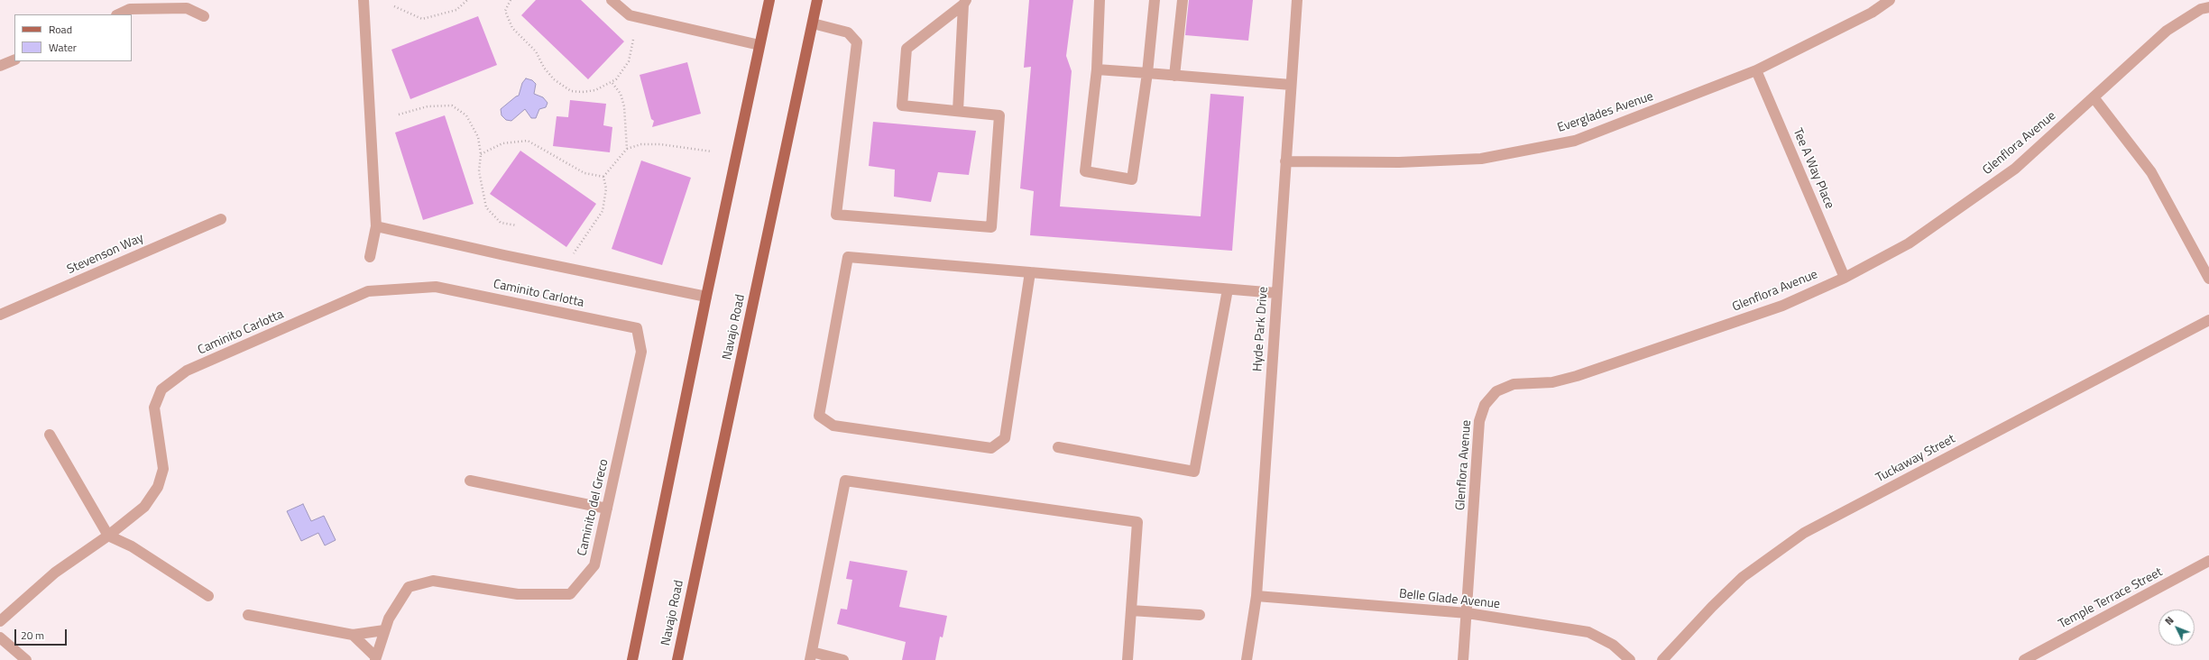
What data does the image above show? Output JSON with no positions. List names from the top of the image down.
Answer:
{
  "streets": {
    "main road": ["Navajo Road"],
    "street": [
      "Everglades Avenue",
      "Glenflora Avenue",
      "Tee A Way Place",
      "Stevenson Way",
      "Caminito Carlotta",
      "Hyde Park Drive",
      "Tuckaway Street",
      "Caminito del Greco",
      "Temple Terrace Street",
      "Belle Glade Avenue"
    ]
  },
  "crossings": [
    ["Everglades Avenue", "Tee A Way Place"],
    ["Everglades Avenue", "Hyde Park Drive"],
    ["Glenflora Avenue", "Tee A Way Place"],
    ["Glenflora Avenue", "Belle Glade Avenue"],
    ["Caminito Carlotta", "Caminito del Greco"],
    ["Hyde Park Drive", "Belle Glade Avenue"]
  ],
  "legend": ["Road", "Water"],
  "scale_bar": "20 m",
  "north": "top left"
}
